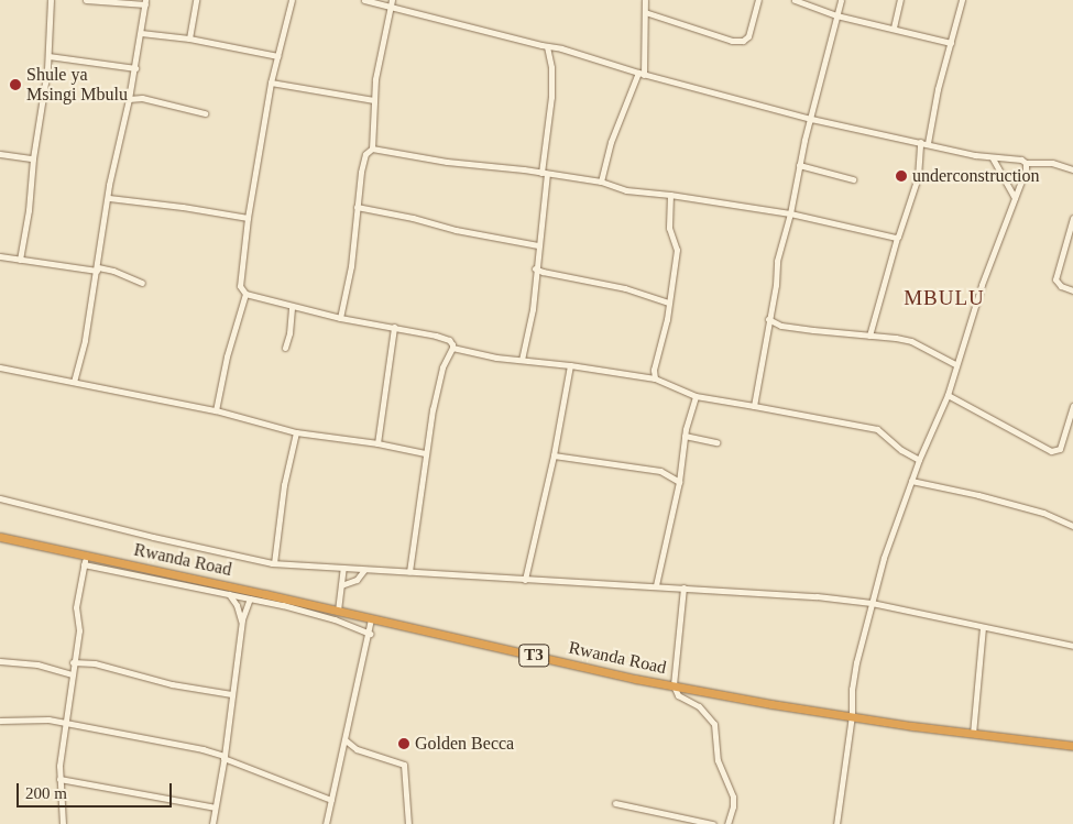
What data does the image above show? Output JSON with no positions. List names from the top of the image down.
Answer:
{
  "streets": {
    "highway": ["Rwanda Road", "T3"]
  },
  "districts": ["MBULU"],
  "places": ["Shule ya Msingi Mbulu", "underconstruction", "Golden Becca"],
  "scale_bar": "200 m"
}
